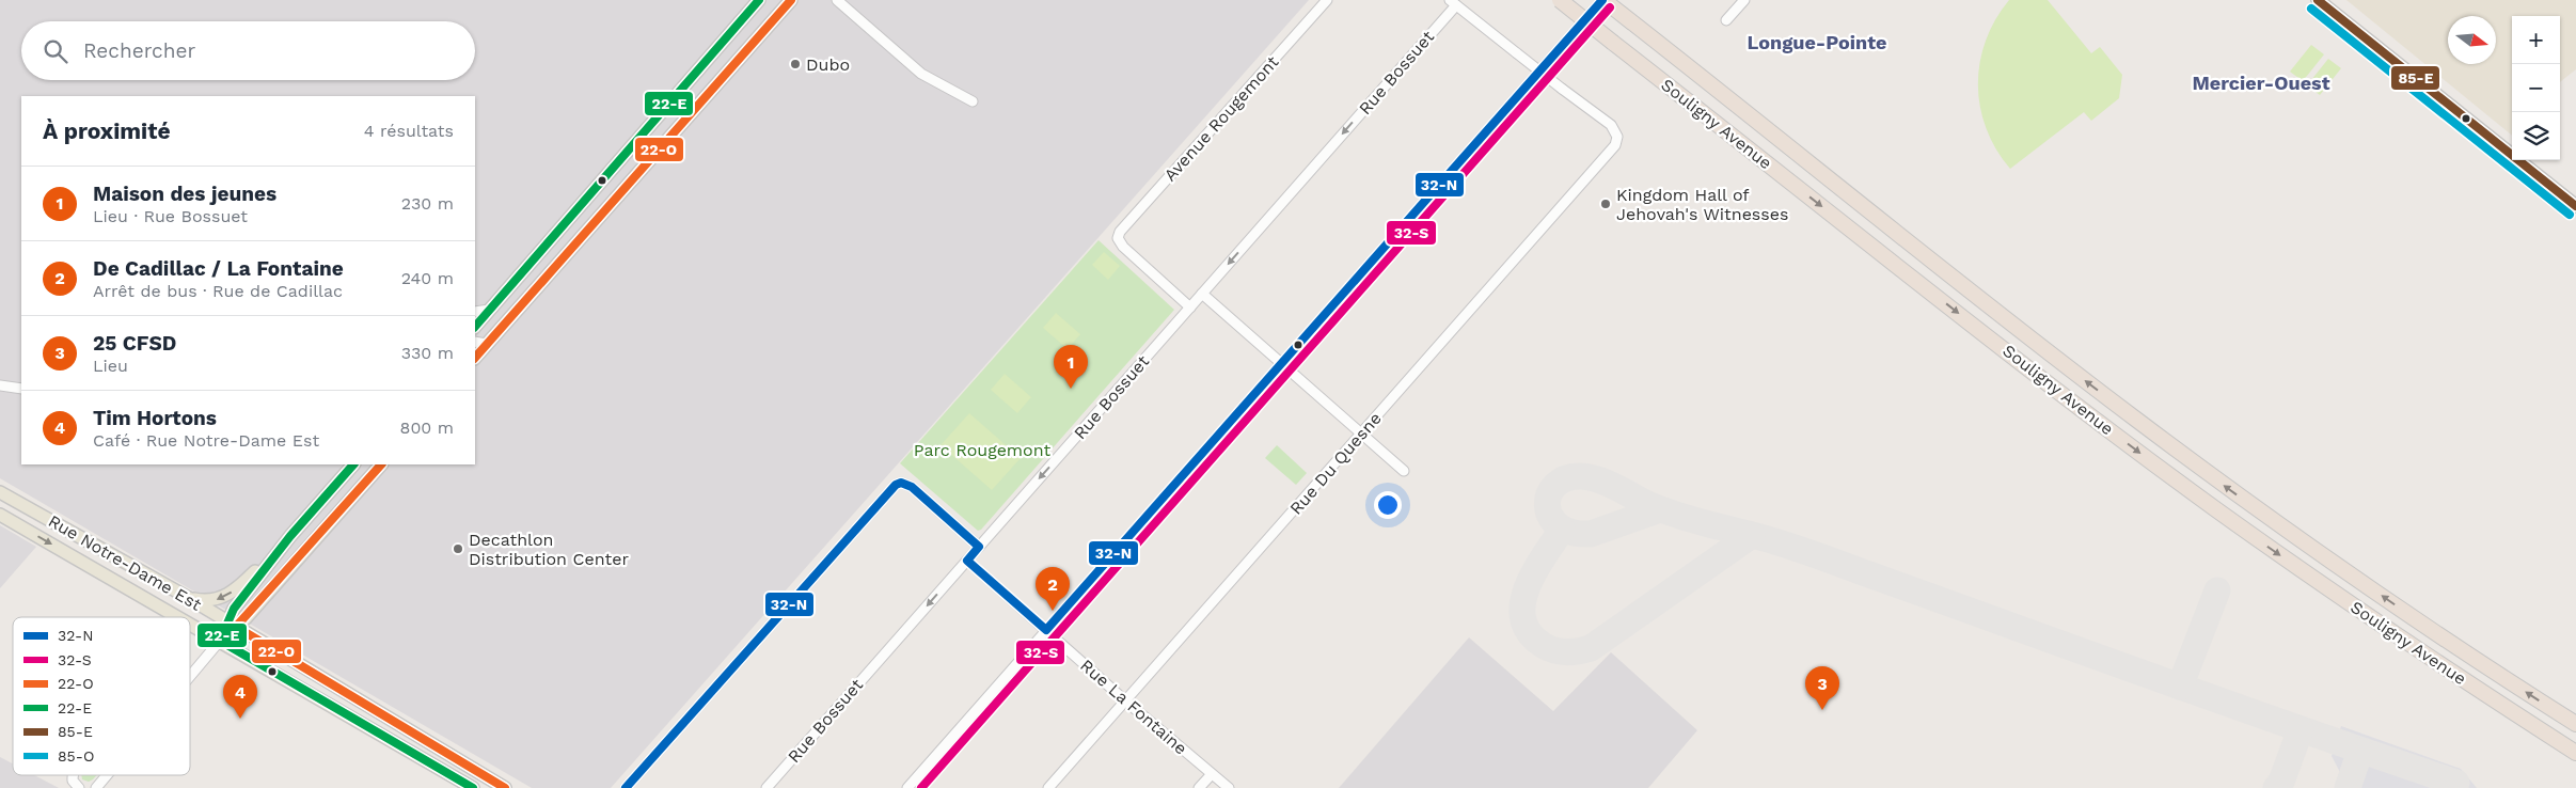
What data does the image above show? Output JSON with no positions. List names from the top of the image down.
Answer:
{
  "streets": {
    "highway": ["Souligny Avenue"],
    "main road": ["Rue Notre-Dame Est"],
    "street": [
      "Rue Bossuet",
      "Avenue Rougemont",
      "Rue Du Quesne",
      "Rue La Fontaine"
    ]
  },
  "crossings": [
    ["Rue Bossuet", "Avenue Rougemont"],
    ["Rue Bossuet", "Rue Du Quesne"],
    ["Rue Bossuet", "Rue La Fontaine"],
    ["Rue Du Quesne", "Rue La Fontaine"]
  ],
  "one_way": ["Rue Bossuet"],
  "districts": ["Longue-Pointe", "Mercier-Ouest"],
  "parks": ["Parc Rougemont"],
  "places": ["Dubo", "Kingdom Hall of Jehovah's Witnesses", "Decathlon Distribution Center"],
  "lines": [
    "transit line 32-N",
    "transit line 22-O",
    "transit line 22-E",
    "transit line 85-E",
    "transit line 32-S",
    "transit line 85-O"
  ],
  "legend": [
    "32-N",
    "32-S",
    "22-O",
    "22-E",
    "85-E",
    "85-O"
  ],
  "north": "right",
  "page": {
    "map_buttons": ["+", "−"],
    "search": "Rechercher",
    "heading": ["À proximité", "4 résultats"],
    "list": [
      {
        "mark": "1",
        "name": "Maison des jeunes",
        "note": "Lieu · Rue Bossuet",
        "value": "230 m"
      },
      {
        "mark": "2",
        "name": "De Cadillac / La Fontaine",
        "note": "Arrêt de bus · Rue de Cadillac",
        "value": "240 m"
      },
      {
        "mark": "3",
        "name": "25 CFSD",
        "note": "Lieu",
        "value": "330 m"
      },
      {
        "mark": "4",
        "name": "Tim Hortons",
        "note": "Café · Rue Notre-Dame Est",
        "value": "800 m"
      }
    ],
    "pins": [
      "1",
      "2",
      "3",
      "4"
    ]
  }
}
